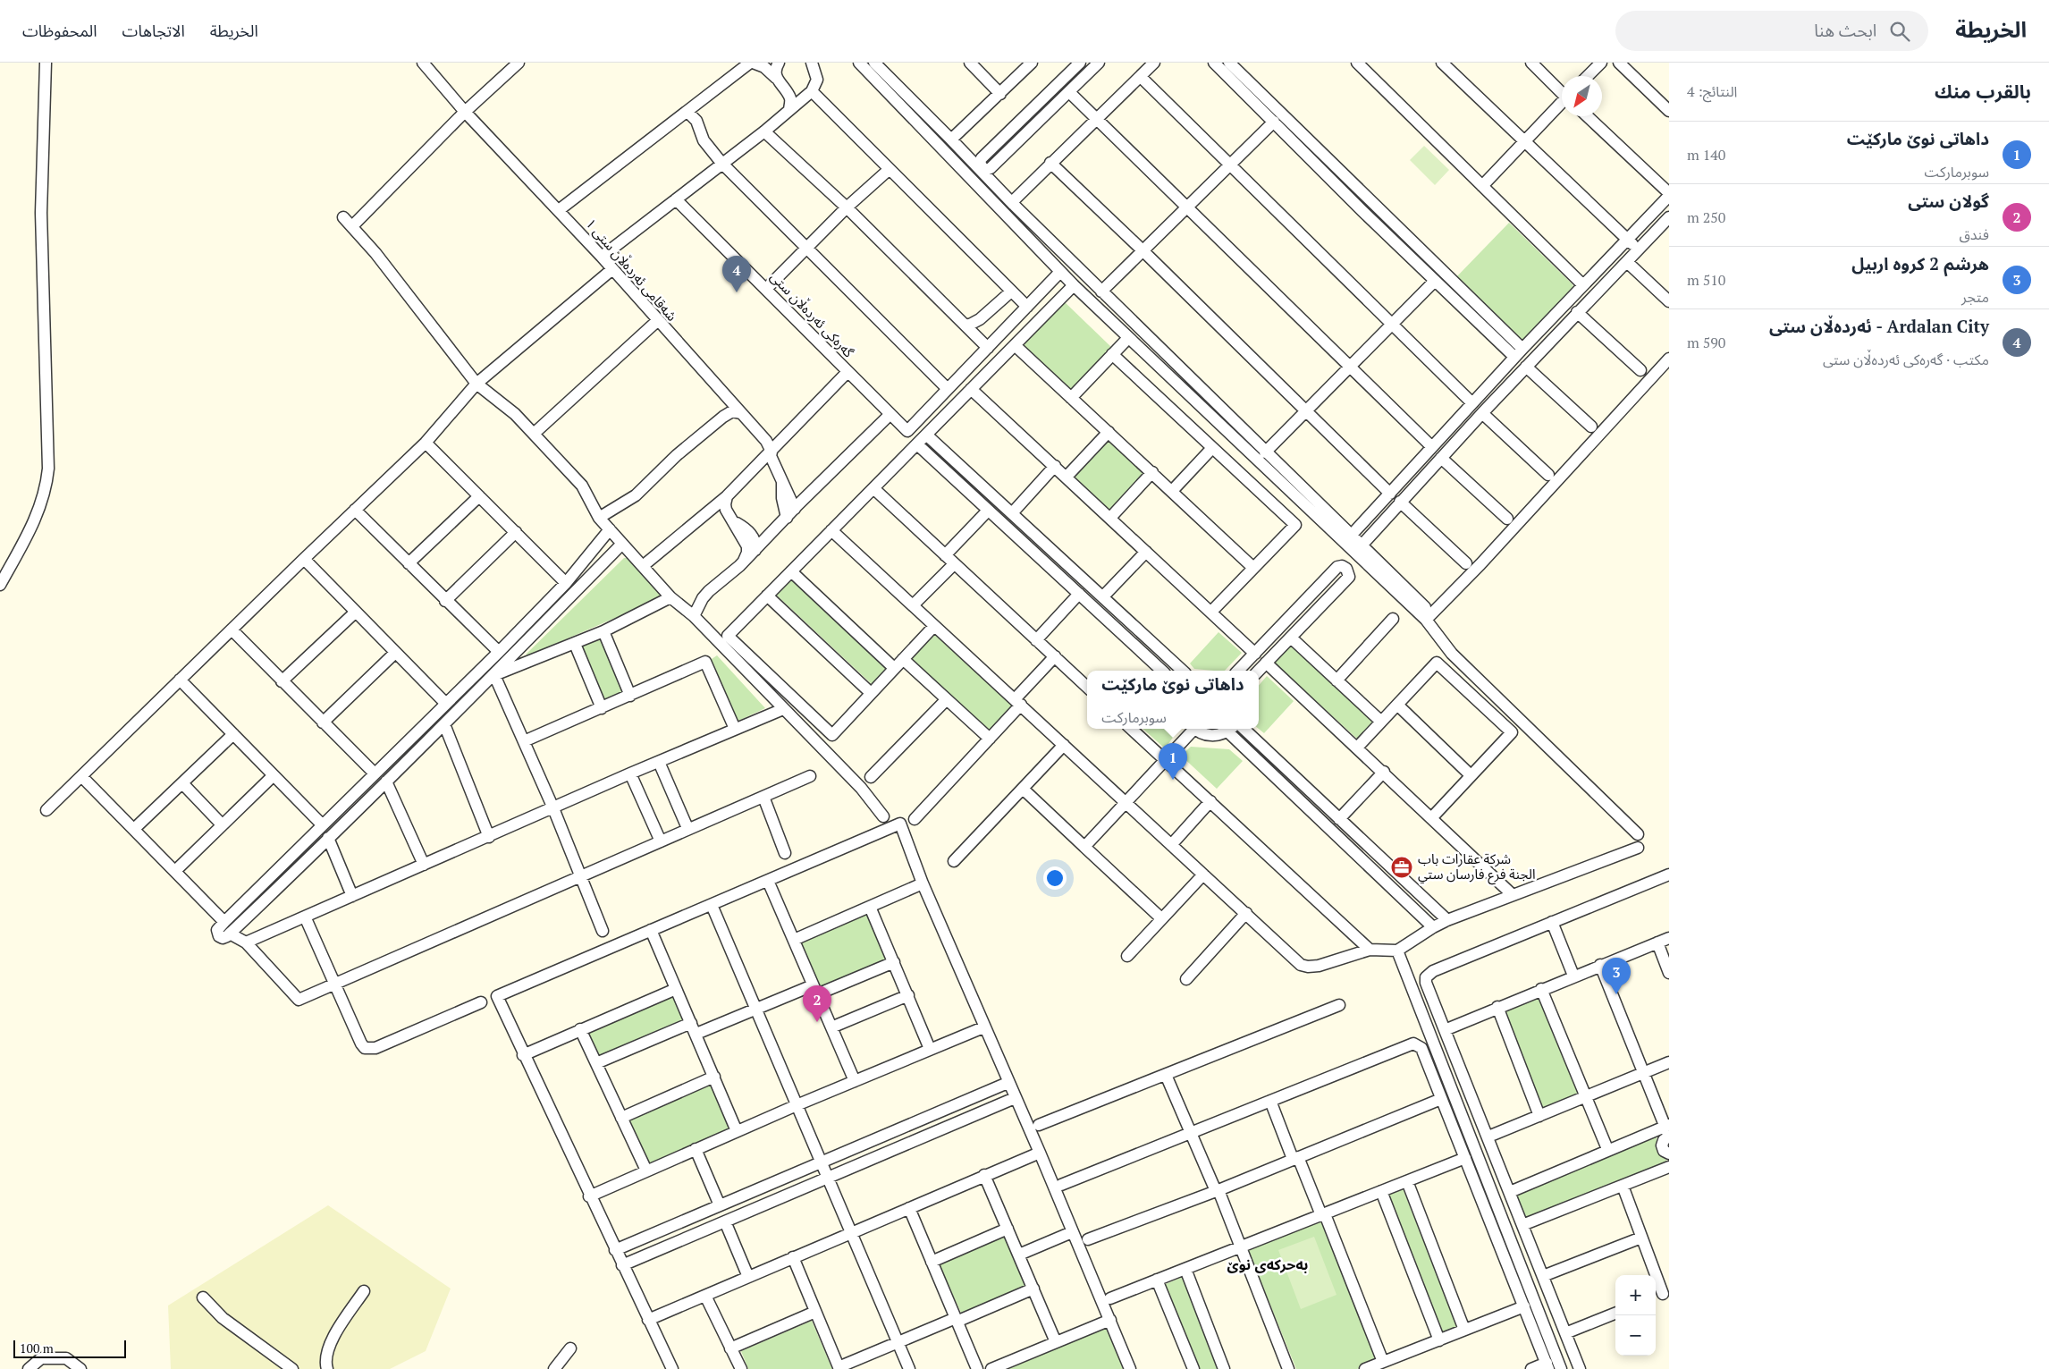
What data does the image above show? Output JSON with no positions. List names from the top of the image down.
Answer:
{
  "streets": {
    "street": ["شەقامی ئەردەڵان ستی ١", "گەرەکی ئەردەڵان ستی"]
  },
  "districts": ["بەحرکەی نوێ"],
  "places": {
    "office": ["شرکة عقارات باب الجنة فرع فارسان ستي"]
  },
  "scale_bar": "100 m",
  "north": "bottom left",
  "page": {
    "header": "الخريطة",
    "search": "ابحث هنا",
    "nav": ["الخريطة", "الاتجاهات", "المحفوظات"],
    "heading": ["بالقرب منك", "النتائج: 4"],
    "list": [
      {
        "mark": "1",
        "name": "داهاتی نوێ مارکێت",
        "note": "سوبرماركت",
        "value": "140 m"
      },
      {
        "mark": "2",
        "name": "گولان ستی",
        "note": "فندق",
        "value": "250 m"
      },
      {
        "mark": "3",
        "name": "هرشم 2 كروه اربيل",
        "note": "متجر",
        "value": "510 m"
      },
      {
        "mark": "4",
        "name": "Ardalan City - ئەردەڵان ستی",
        "note": "مكتب · گەرەکی ئەردەڵان ستی",
        "value": "590 m"
      }
    ],
    "pins": [
      "4",
      "1",
      "3",
      "2"
    ],
    "popup": ["داهاتی نوێ مارکێت", "سوبرماركت"],
    "map_buttons": ["+", "−"],
    "scale": "100 m"
  }
}
